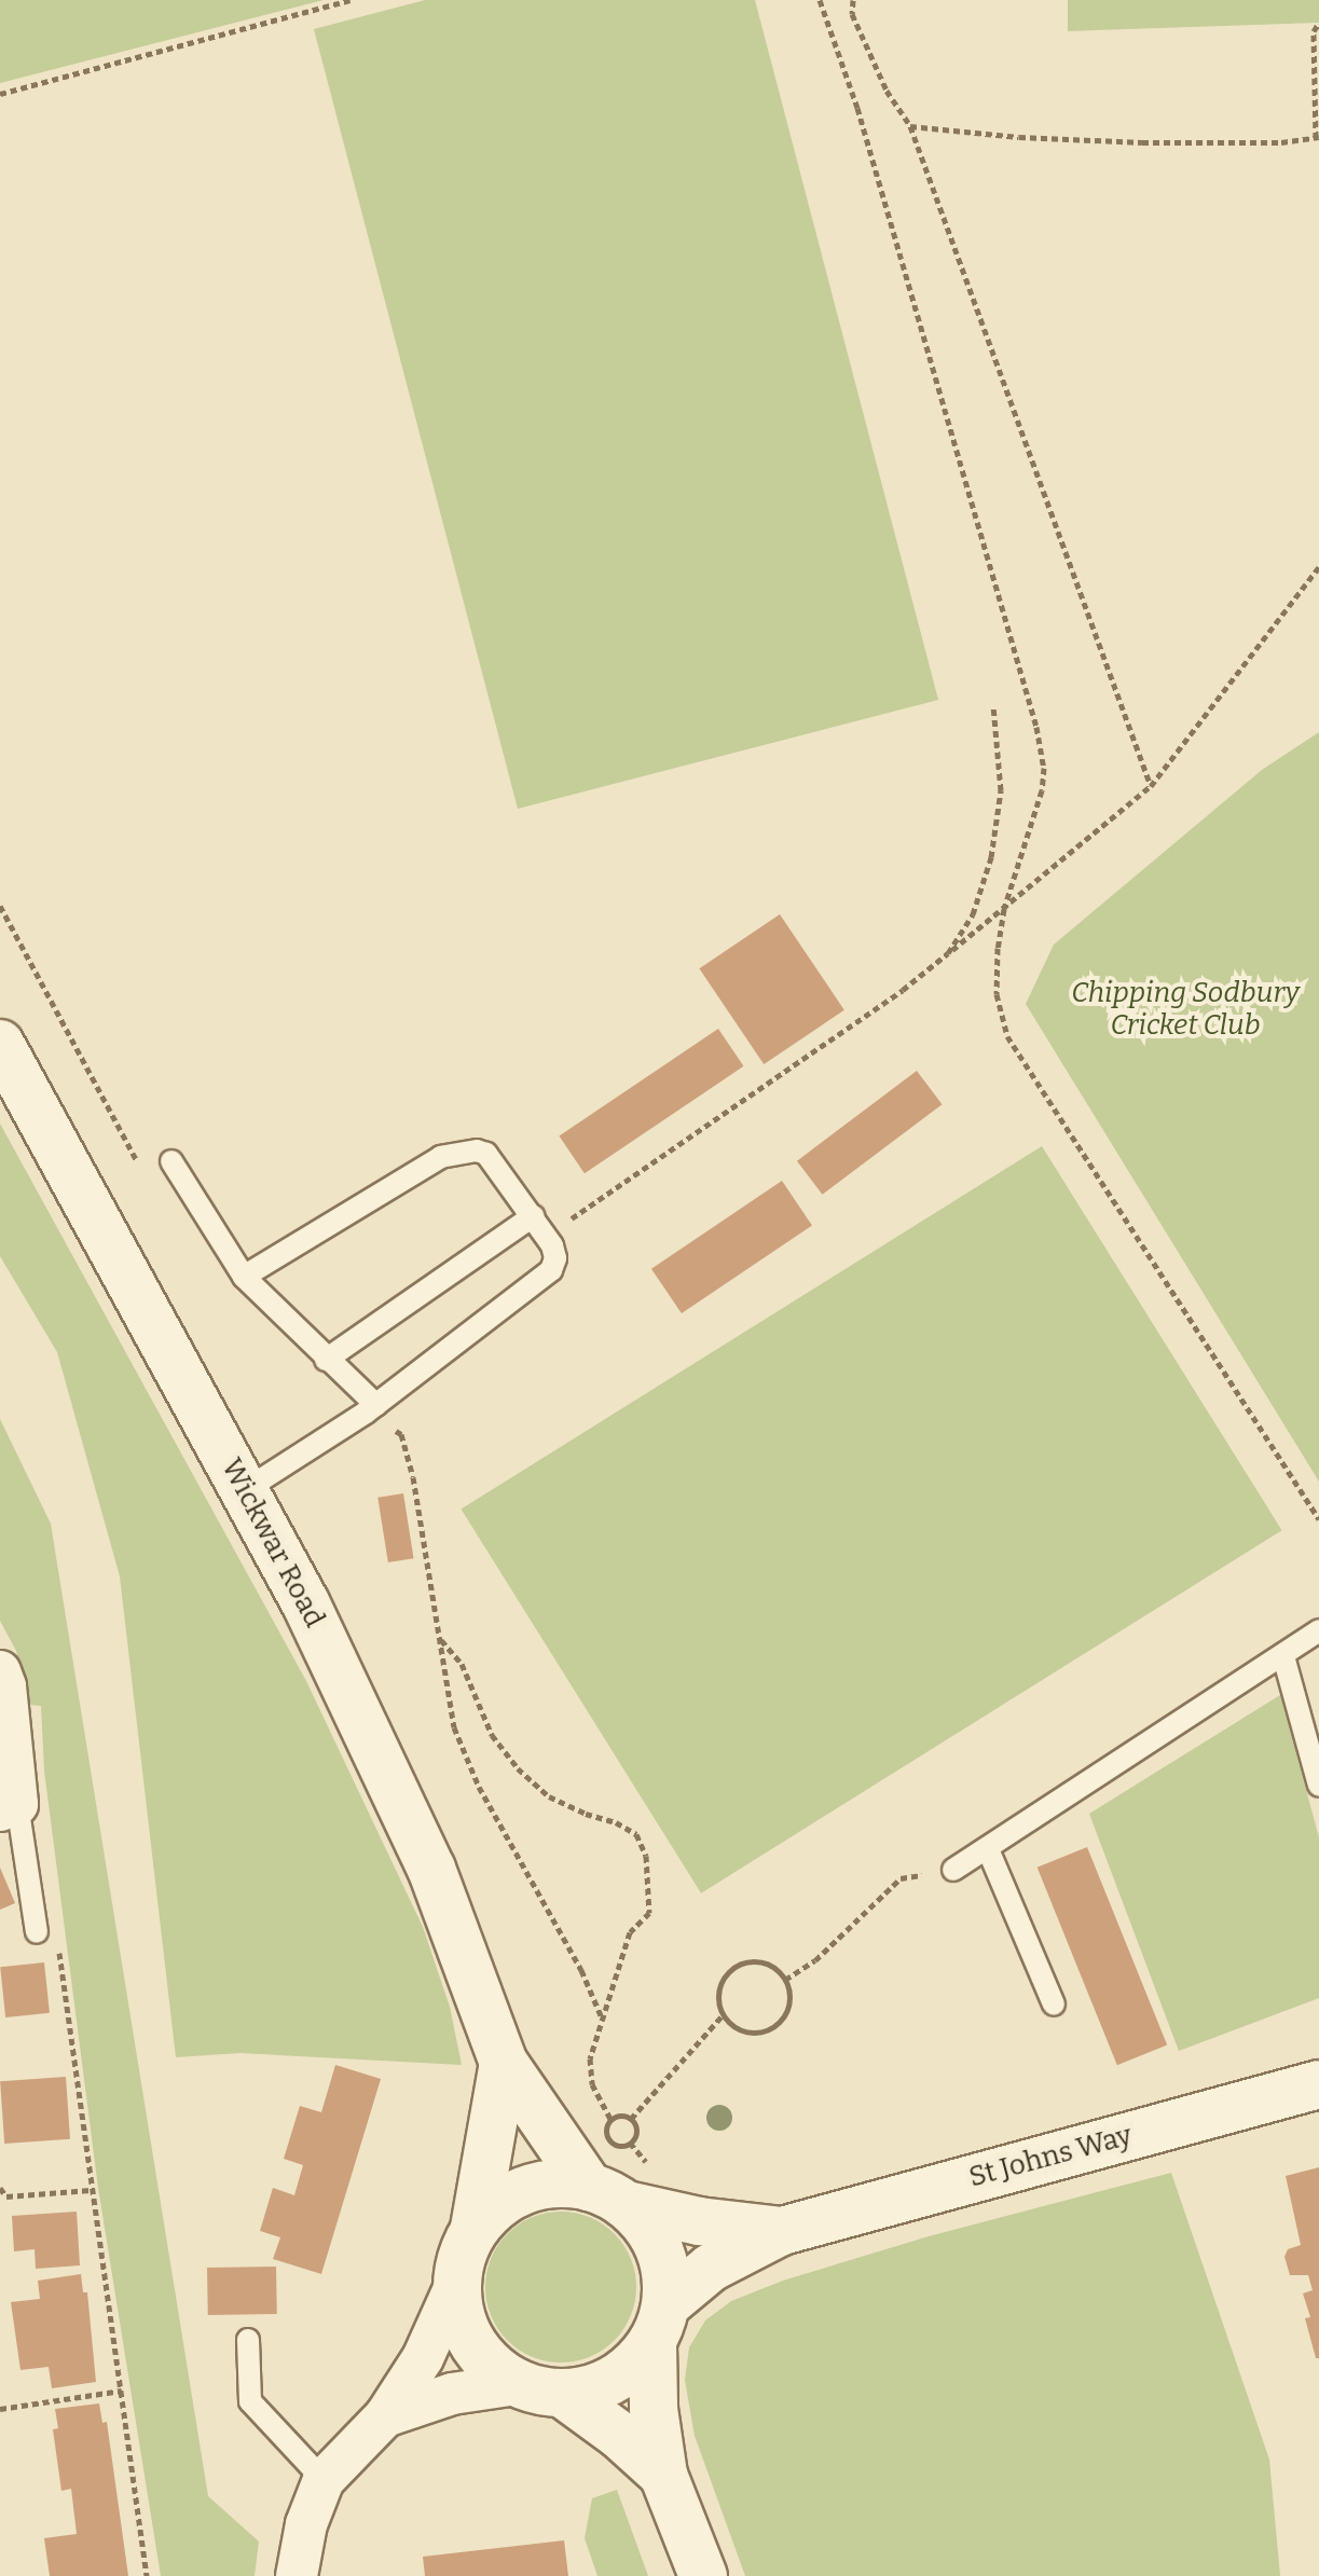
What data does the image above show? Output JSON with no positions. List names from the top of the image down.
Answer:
{
  "streets": {
    "main road": ["Wickwar Road", "St Johns Way"]
  },
  "crossings": [
    ["Wickwar Road", "St Johns Way"]
  ],
  "parks": ["Chipping Sodbury Cricket Club"]
}
